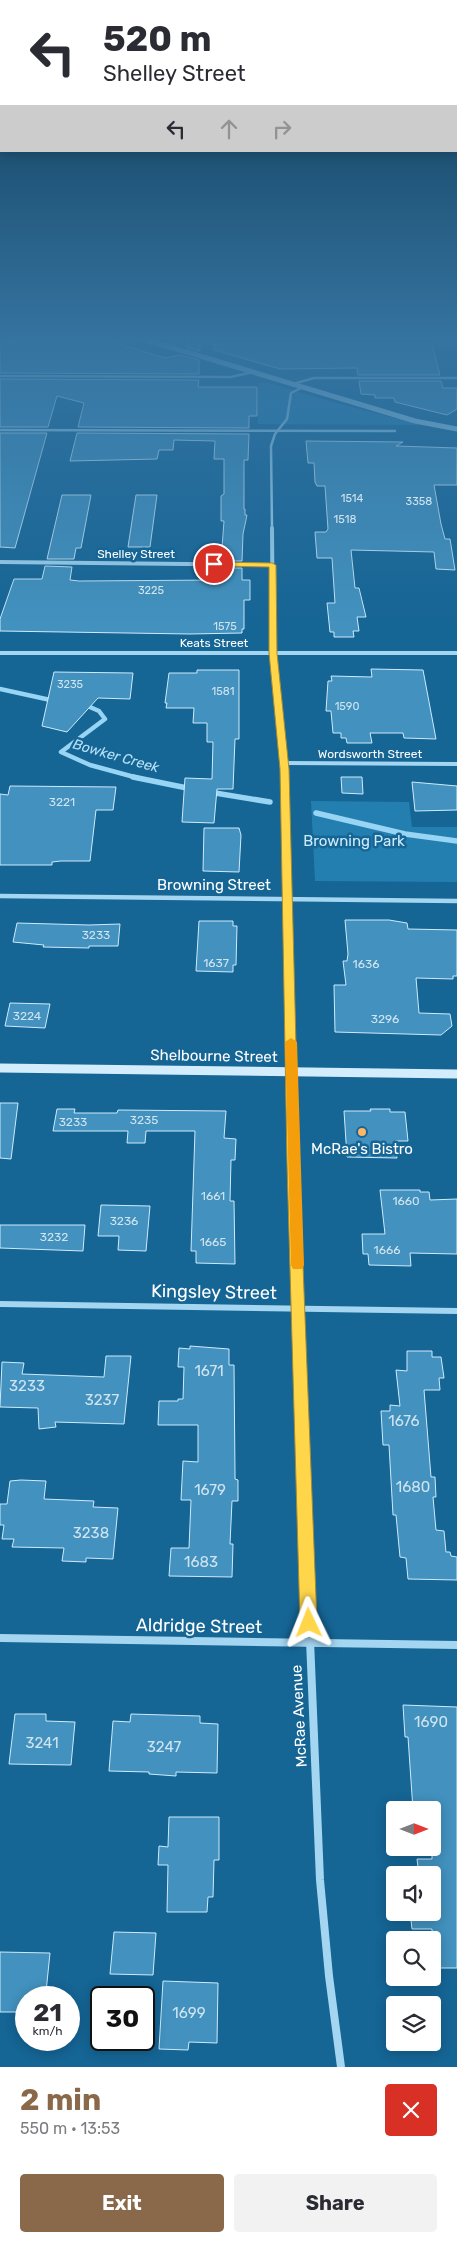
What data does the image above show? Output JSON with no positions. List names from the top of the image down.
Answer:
{
  "streets": {
    "main road": ["Shelbourne Street"],
    "street": [
      "Shelley Street",
      "Keats Street",
      "Wordsworth Street",
      "Browning Street",
      "Kingsley Street",
      "Aldridge Street",
      "McRae Avenue"
    ]
  },
  "crossings": [
    ["Shelley Street", "McRae Avenue"],
    ["Keats Street", "McRae Avenue"],
    ["Wordsworth Street", "McRae Avenue"],
    ["Browning Street", "McRae Avenue"],
    ["Shelbourne Street", "McRae Avenue"],
    ["Kingsley Street", "McRae Avenue"],
    ["Aldridge Street", "McRae Avenue"]
  ],
  "water": ["Bowker Creek"],
  "parks": ["Browning Park"],
  "places": ["McRae's Bistro"],
  "house_numbers": [
    "1514",
    "3358",
    "1518",
    "3225",
    "1575",
    "3235",
    "1581",
    "1590",
    "3221",
    "3233",
    "1637",
    "1636",
    "3224",
    "3296",
    "3235",
    "3233",
    "1661",
    "1660",
    "3236",
    "3232",
    "1665",
    "1666",
    "1671",
    "3233",
    "3237",
    "1676",
    "1680",
    "1679",
    "3238",
    "1683",
    "1690",
    "3241",
    "3247",
    "1699"
  ],
  "north": "right",
  "page": {
    "turn": ["520 m", "Shelley Street"],
    "speed": "21 km/h",
    "limit": "30",
    "heading": ["2 min", "550 m · 13:53"],
    "buttons": ["Exit", "Share"]
  }
}
